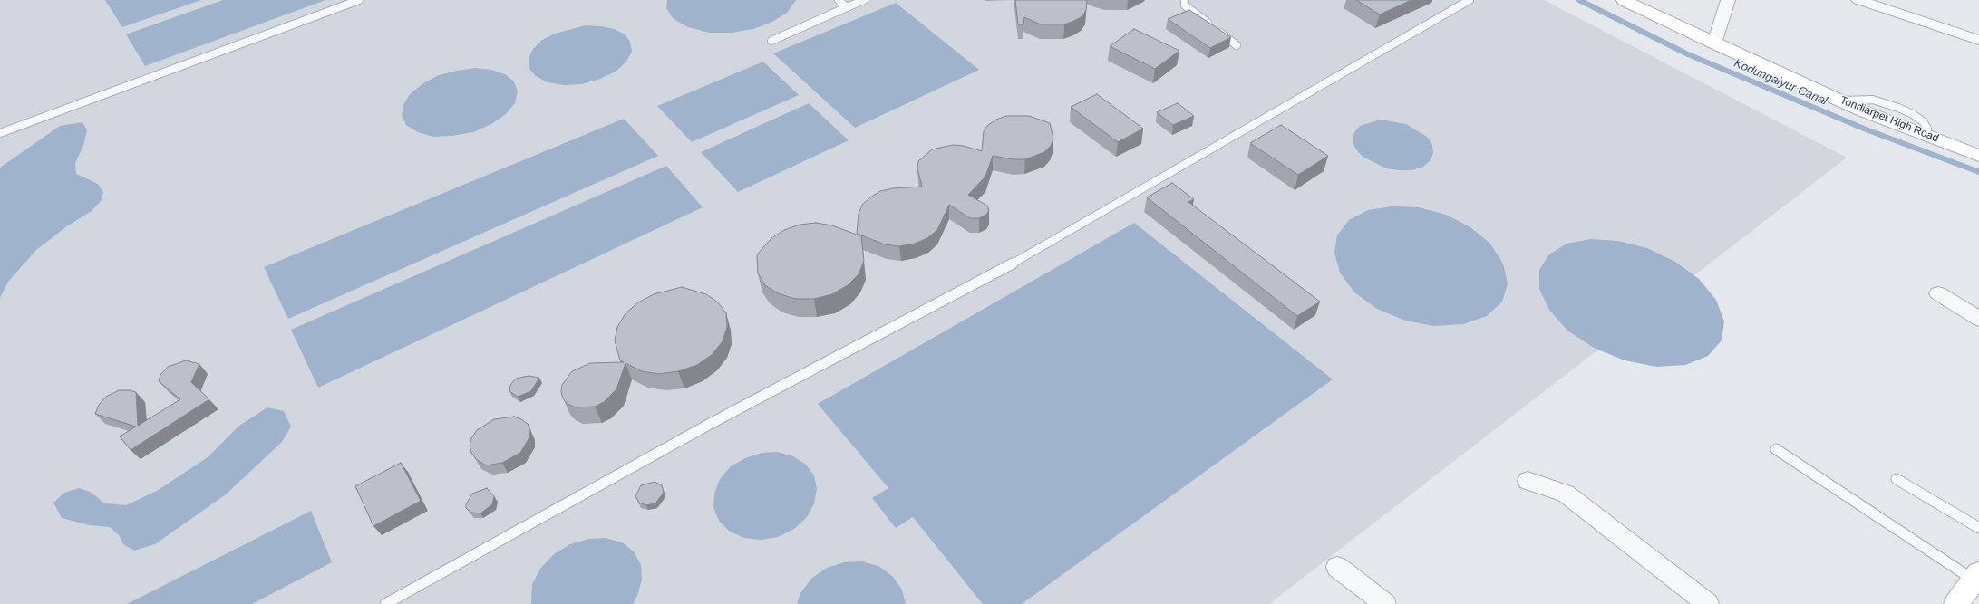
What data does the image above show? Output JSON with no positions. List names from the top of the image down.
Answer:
{
  "streets": {
    "main road": ["Tondiarpet High Road"]
  },
  "water": ["Kodungaiyur Canal"]
}
